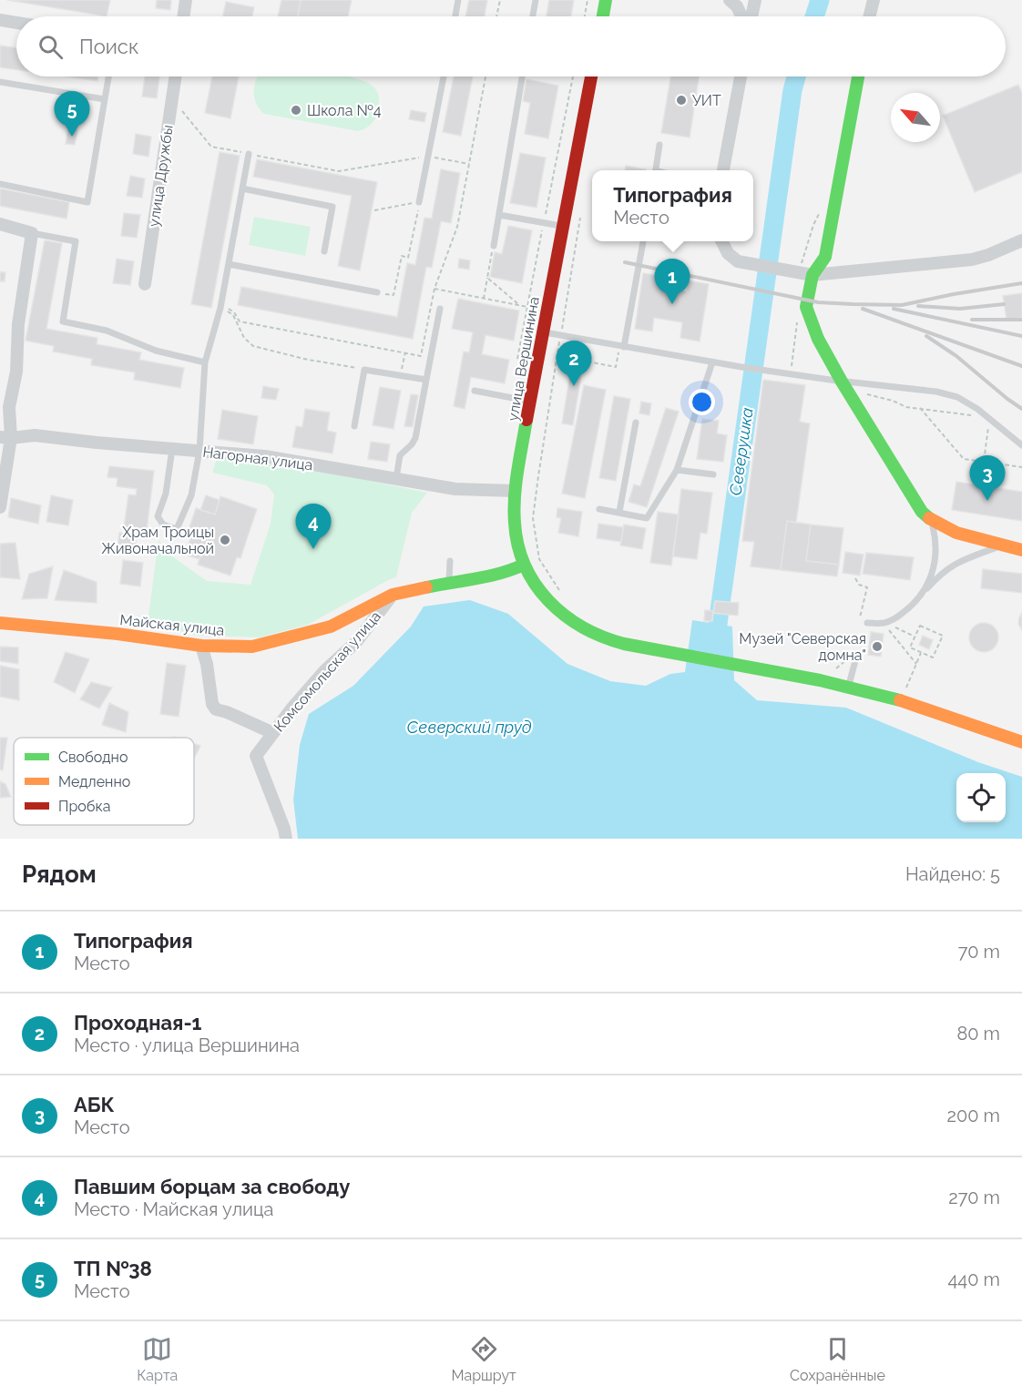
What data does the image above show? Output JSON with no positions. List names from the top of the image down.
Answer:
{
  "streets": {
    "street": [
      "улица Дружбы",
      "улица Вершинина",
      "Нагорная улица",
      "Майская улица",
      "Комсомольская улица"
    ]
  },
  "crossings": [
    ["улица Вершинина", "Нагорная улица"],
    ["улица Вершинина", "Майская улица"],
    ["Майская улица", "Комсомольская улица"]
  ],
  "water": ["Северушка", "Северский пруд"],
  "places": [
    "УИТ",
    "Школа №4",
    "Храм Троицы Живоначальной",
    "Музей \"Северская домна\""
  ],
  "legend": ["Свободно", "Медленно", "Пробка"],
  "north": "top left",
  "page": {
    "search": "Поиск",
    "pins": [
      "5",
      "1",
      "2",
      "3",
      "4"
    ],
    "popup": ["Типография", "Место"],
    "heading": ["Рядом", "Найдено: 5"],
    "list": [
      {
        "mark": "1",
        "name": "Типография",
        "note": "Место",
        "value": "70 m"
      },
      {
        "mark": "2",
        "name": "Проходная-1",
        "note": "Место · улица Вершинина",
        "value": "80 m"
      },
      {
        "mark": "3",
        "name": "АБК",
        "note": "Место",
        "value": "200 m"
      },
      {
        "mark": "4",
        "name": "Павшим борцам за свободу",
        "note": "Место · Майская улица",
        "value": "270 m"
      },
      {
        "mark": "5",
        "name": "ТП №38",
        "note": "Место",
        "value": "440 m"
      }
    ],
    "nav": ["Карта", "Маршрут", "Сохранённые"]
  }
}
